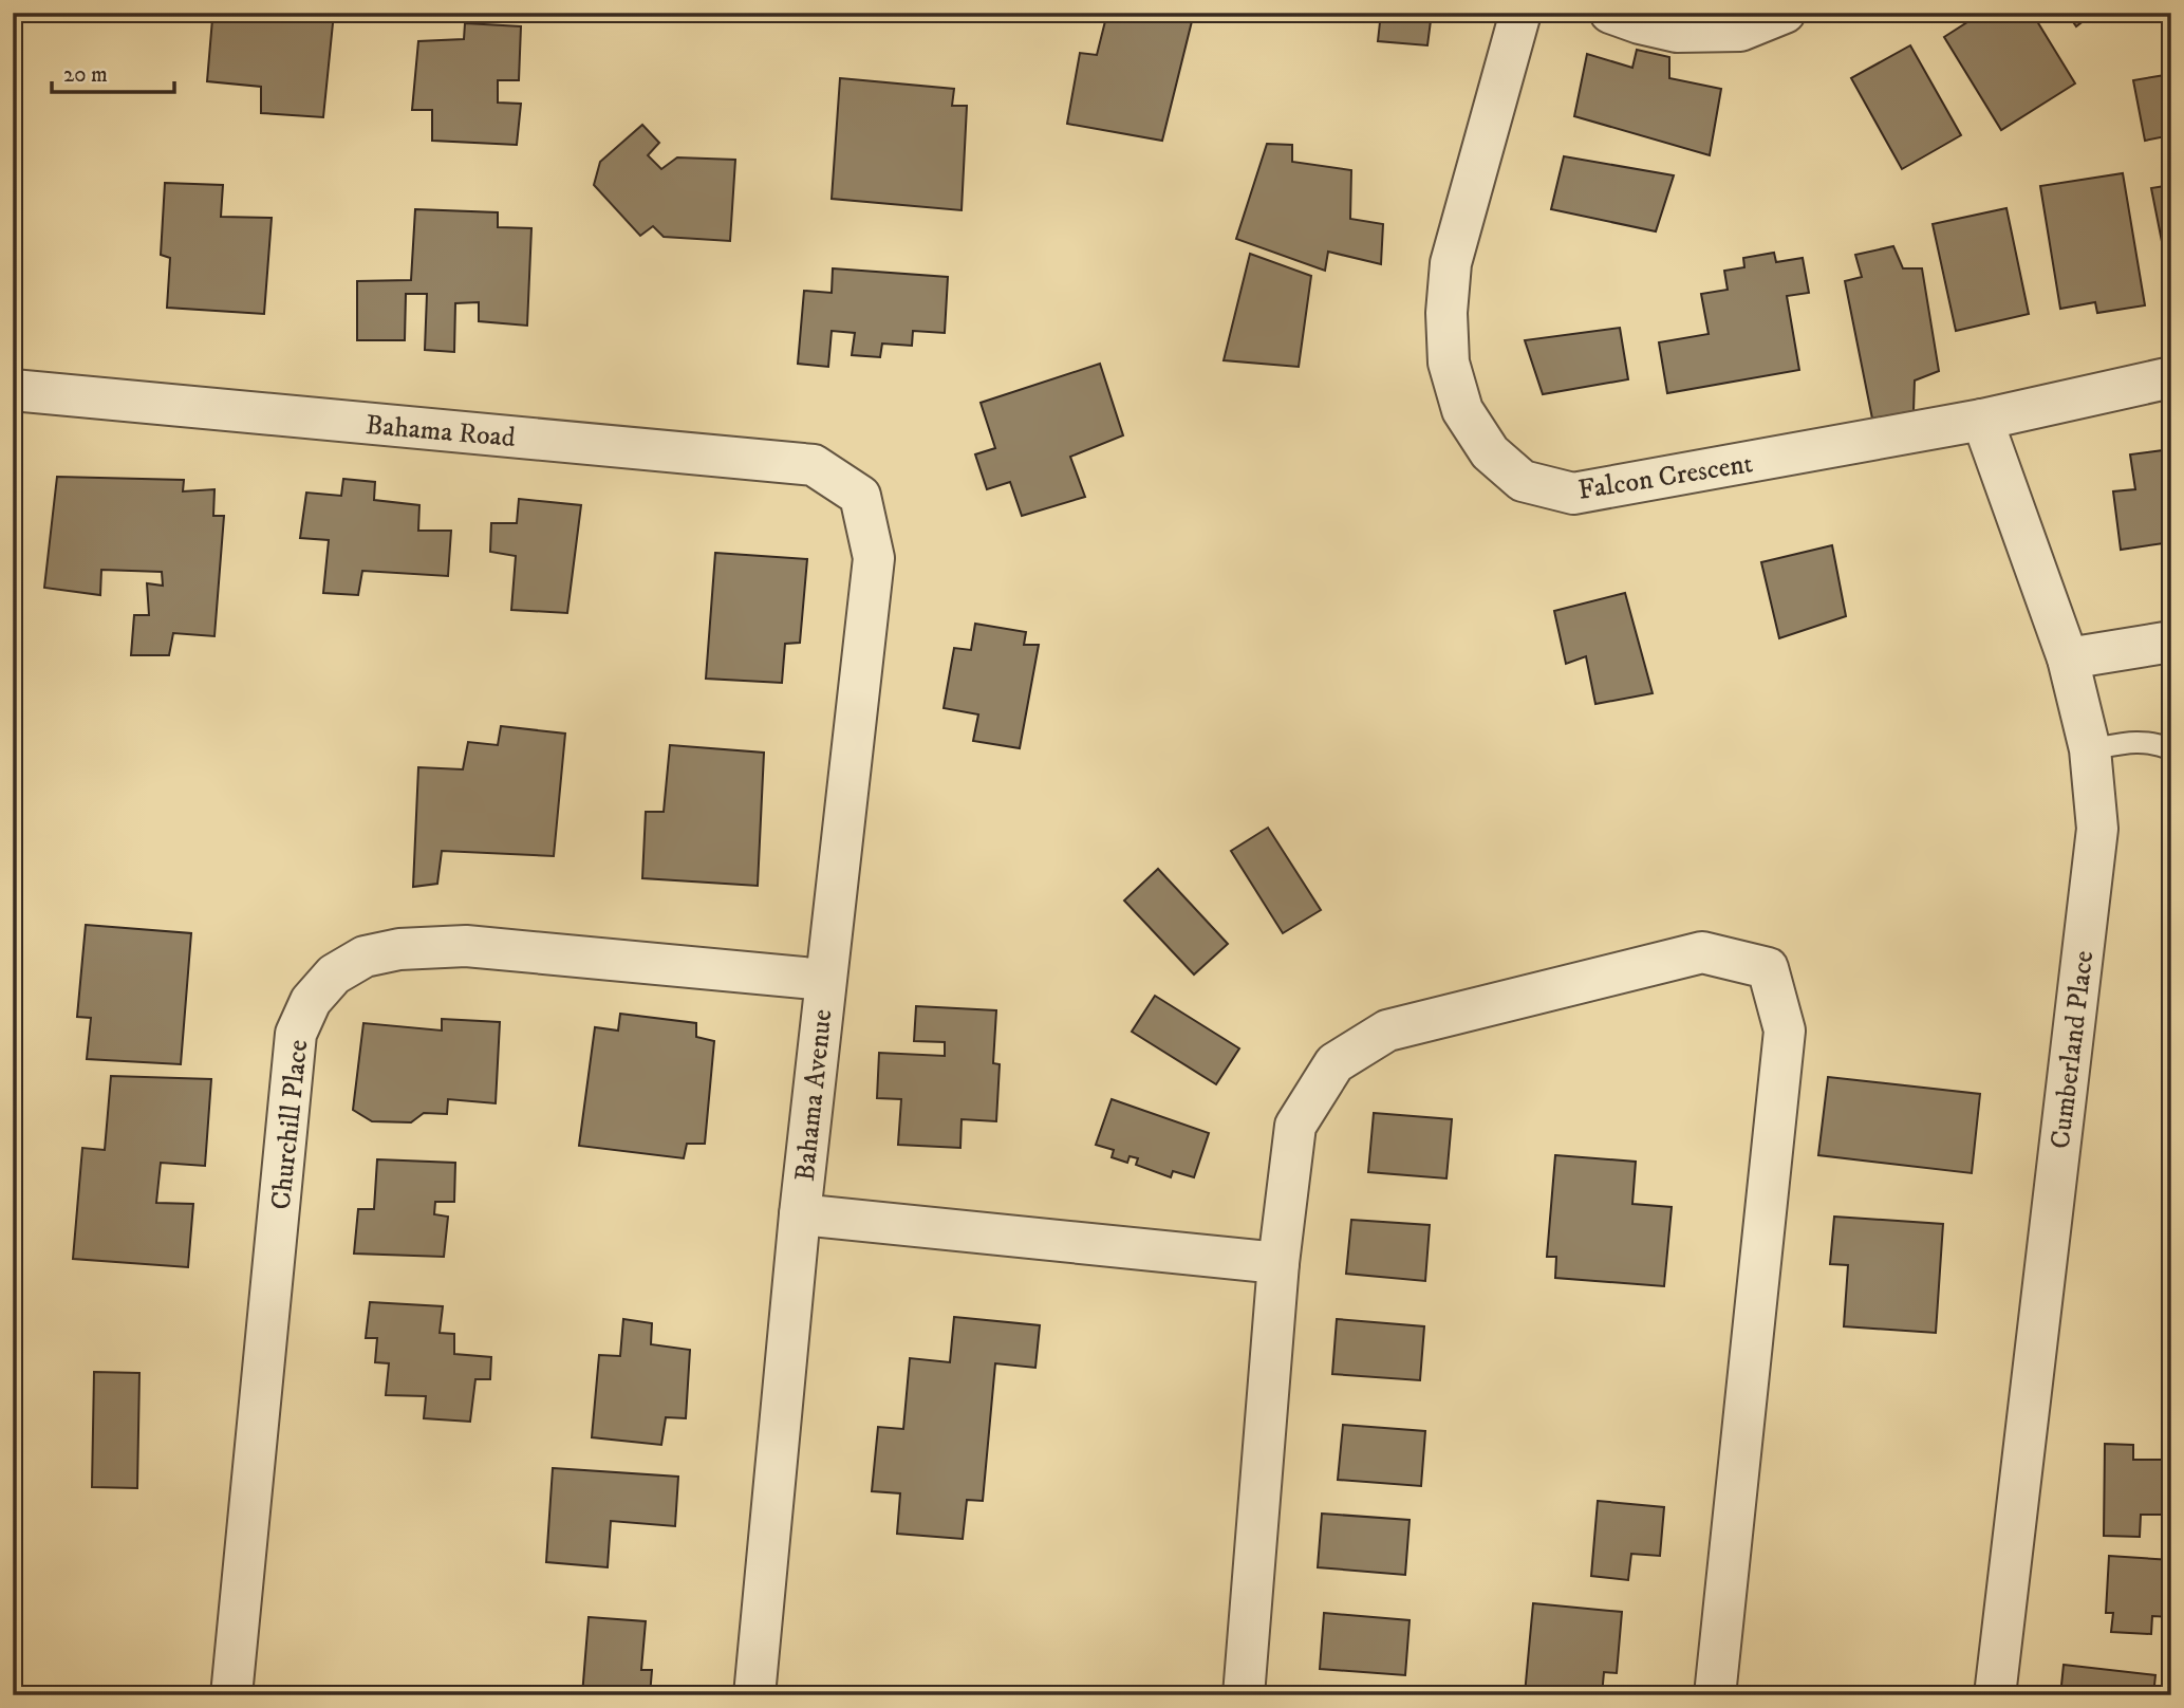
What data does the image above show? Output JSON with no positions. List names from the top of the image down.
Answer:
{
  "streets": {
    "street": [
      "Bahama Road",
      "Falcon Crescent",
      "Cumberland Place",
      "Bahama Avenue",
      "Churchill Place"
    ]
  },
  "crossings": [
    ["Bahama Road", "Bahama Avenue"],
    ["Falcon Crescent", "Cumberland Place"],
    ["Bahama Avenue", "Churchill Place"]
  ],
  "scale_bar": "20 m"
}
